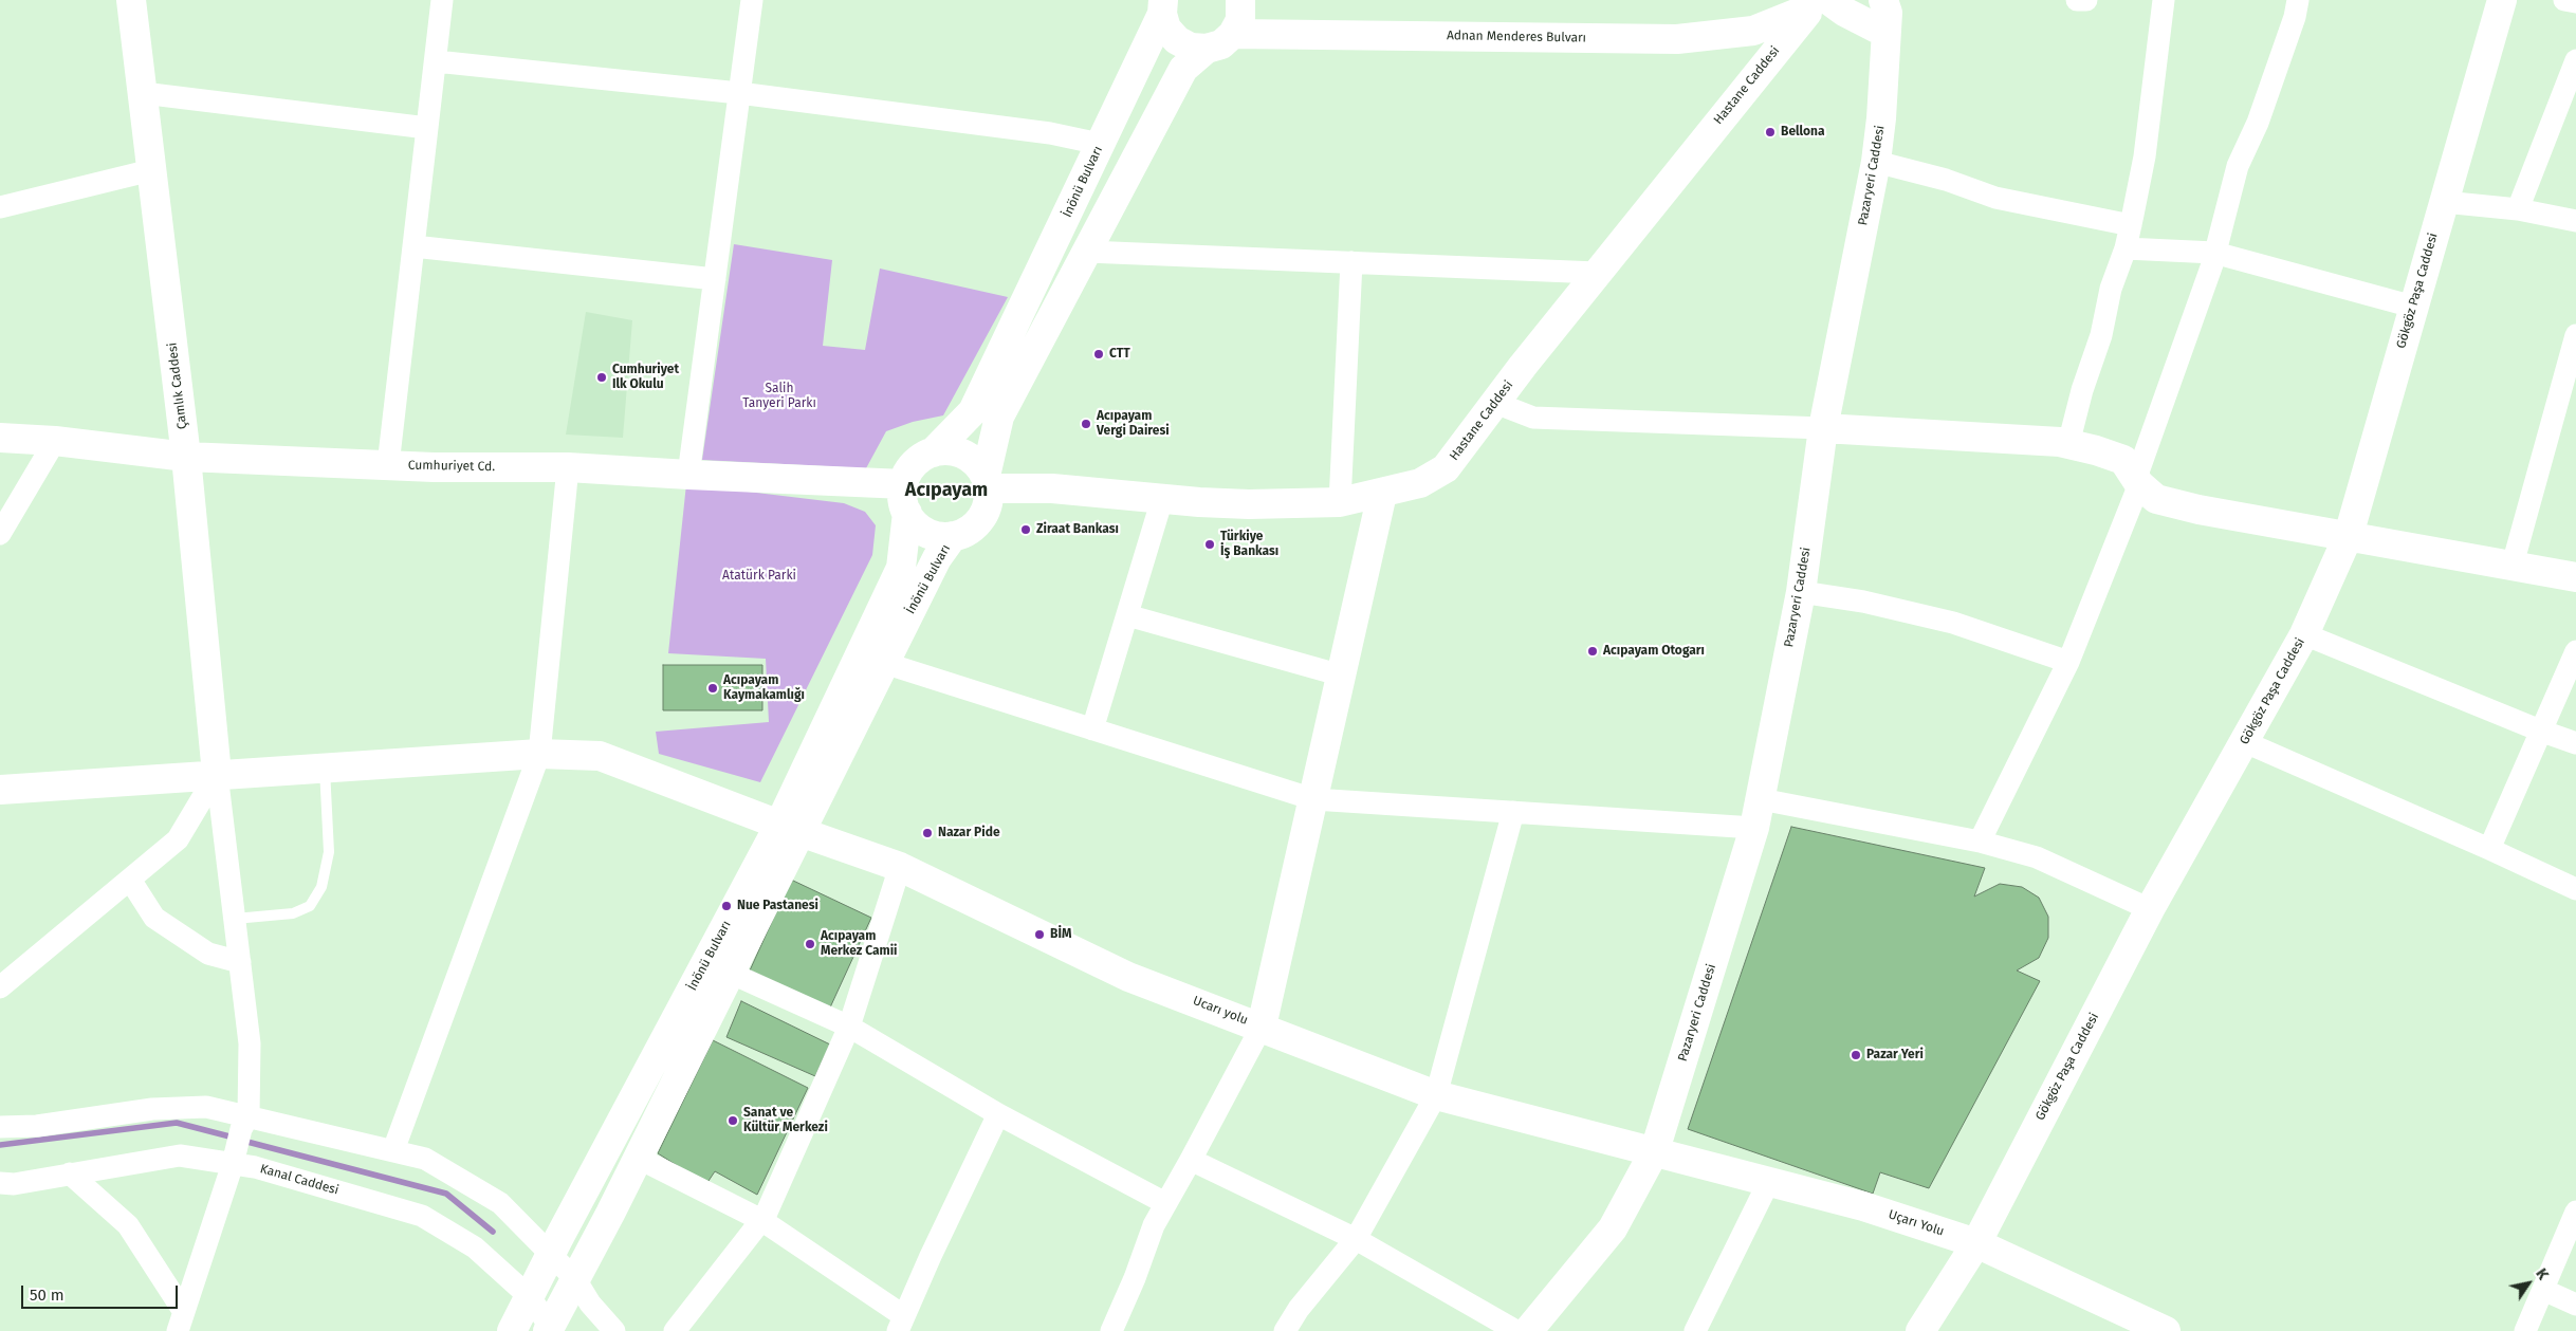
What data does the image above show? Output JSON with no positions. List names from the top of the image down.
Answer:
{
  "streets": {
    "street": [
      "Adnan Menderes Bulvarı",
      "Hastane Caddesi",
      "Pazaryeri Caddesi",
      "İnönü Bulvarı",
      "Gökgöz Paşa Caddesi",
      "Çamlık Caddesi",
      "Cumhuriyet Cd.",
      "Ucarı yolu",
      "Kanal Caddesi",
      "Uçarı Yolu"
    ]
  },
  "crossings": [
    ["Adnan Menderes Bulvarı", "Hastane Caddesi"],
    ["Hastane Caddesi", "İnönü Bulvarı"],
    ["Hastane Caddesi", "Cumhuriyet Cd."],
    ["Pazaryeri Caddesi", "Ucarı yolu"],
    ["Pazaryeri Caddesi", "Uçarı Yolu"],
    ["İnönü Bulvarı", "Cumhuriyet Cd."],
    ["İnönü Bulvarı", "Ucarı yolu"],
    ["İnönü Bulvarı", "Kanal Caddesi"],
    ["Gökgöz Paşa Caddesi", "Uçarı Yolu"],
    ["Çamlık Caddesi", "Cumhuriyet Cd."],
    ["Çamlık Caddesi", "Ucarı yolu"],
    ["Ucarı yolu", "Uçarı Yolu"]
  ],
  "districts": ["Acıpayam"],
  "parks": ["Salih Tanyeri Parkı", "Atatürk Parki"],
  "places": [
    "Bellona",
    "CTT",
    "Cumhuriyet Ilk Okulu",
    "Acıpayam Vergi Dairesi",
    "Ziraat Bankası",
    "Türkiye İş Bankası",
    "Acıpayam Otogarı",
    "Acıpayam Kaymakamlığı",
    "Nazar Pide",
    "Nue Pastanesi",
    "BİM",
    "Acıpayam Merkez Camii",
    "Pazar Yeri",
    "Sanat ve Kültür Merkezi"
  ],
  "scale_bar": "50 m",
  "north": "top right"
}
